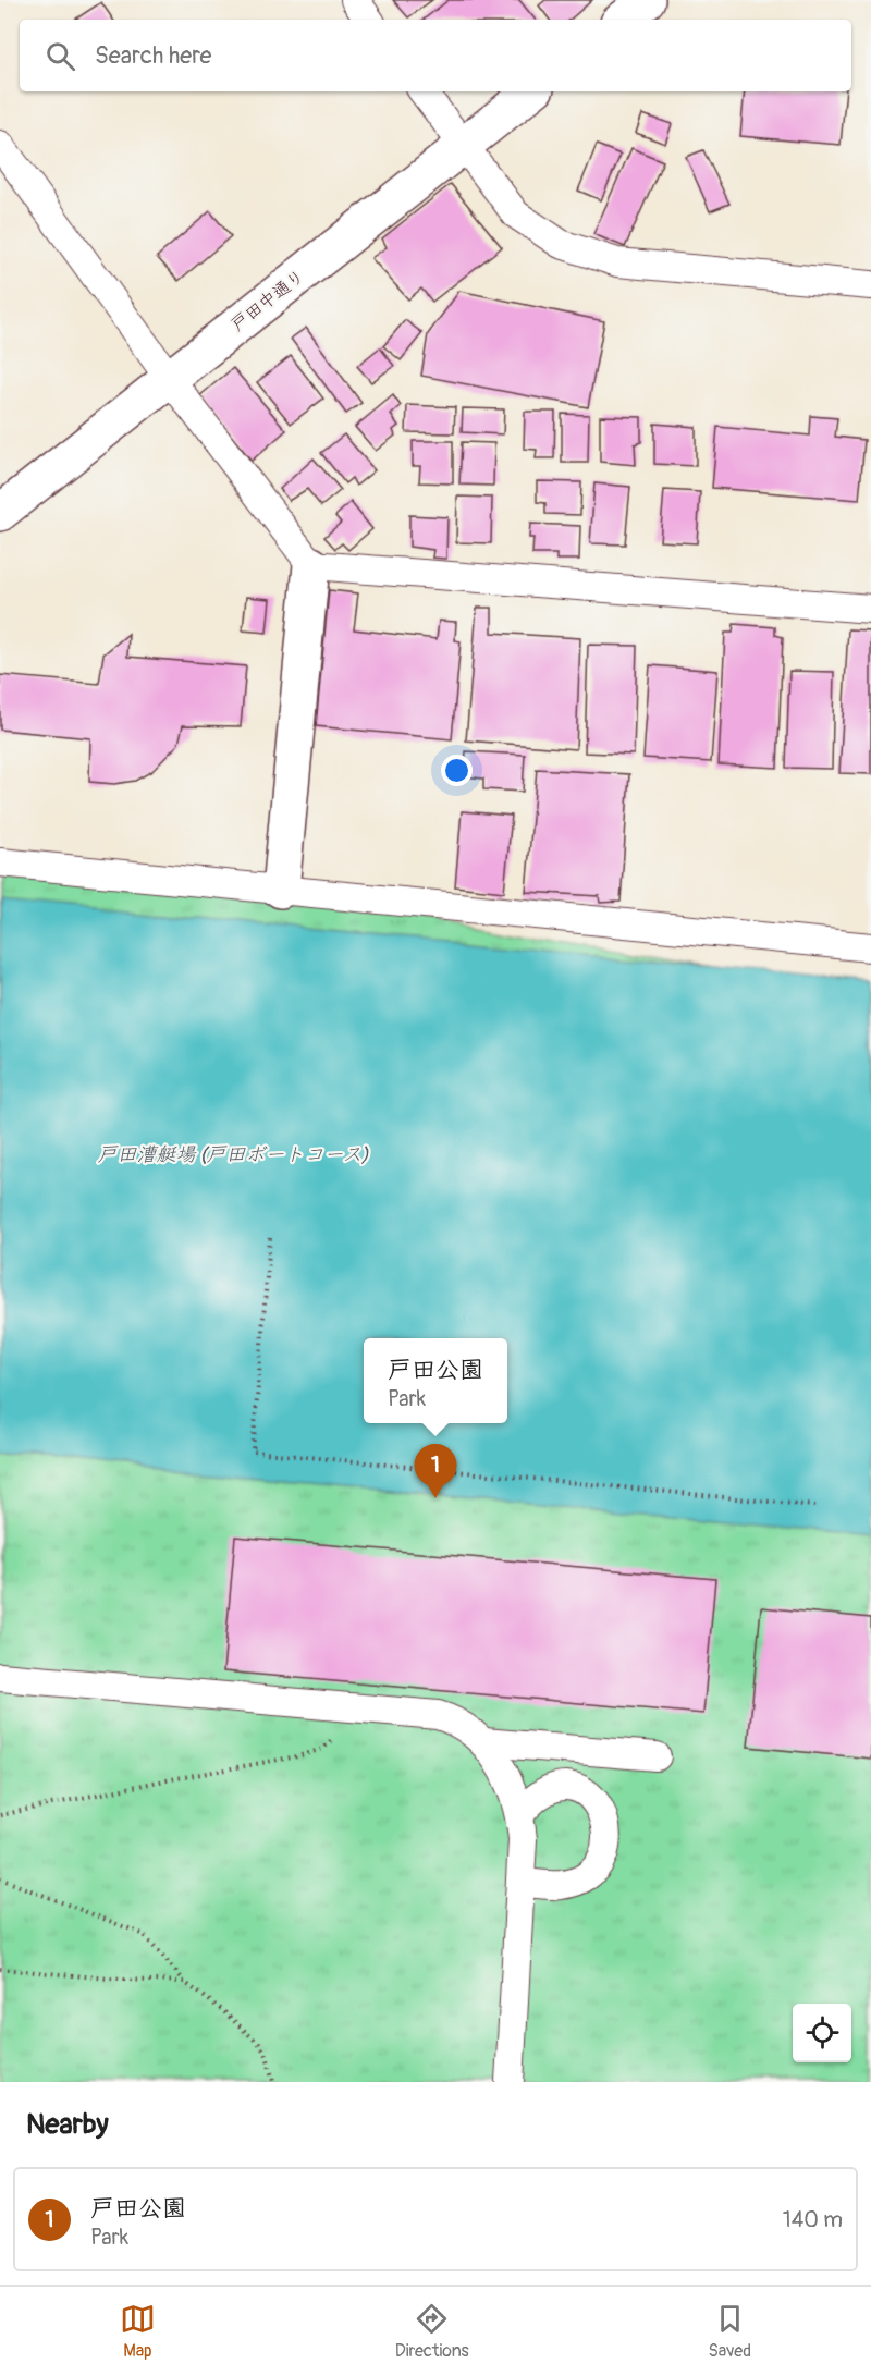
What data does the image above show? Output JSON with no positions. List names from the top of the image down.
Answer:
{
  "streets": {
    "street": ["戸田中通り"]
  },
  "water": ["戸田漕艇場 (戸田ボートコース)"],
  "page": {
    "search": "Search here",
    "popup": ["戸田公園", "Park"],
    "pins": "1",
    "heading": "Nearby",
    "list": [
      {
        "mark": "1",
        "name": "戸田公園",
        "note": "Park",
        "value": "140 m"
      }
    ],
    "nav": ["Map", "Directions", "Saved"]
  }
}
